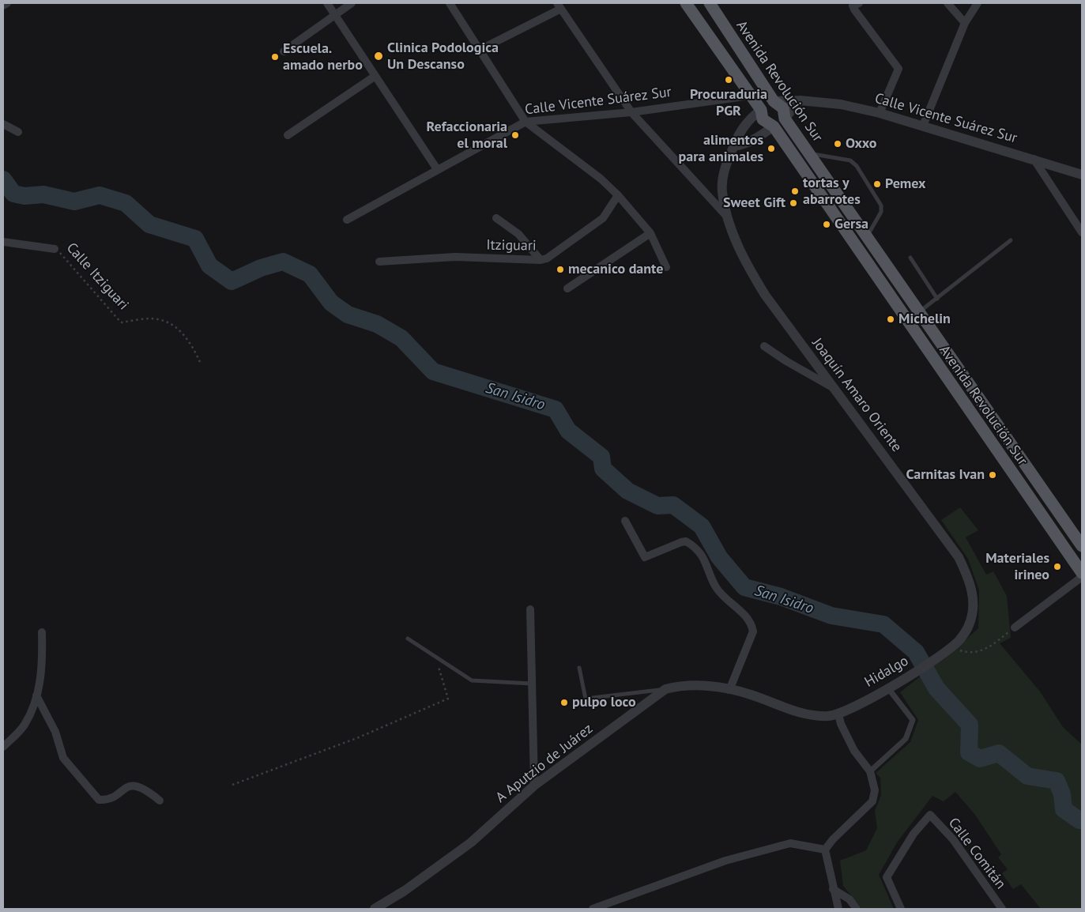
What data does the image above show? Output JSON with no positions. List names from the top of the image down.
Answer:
{
  "streets": {
    "main road": ["Avenida Revolución Sur"],
    "street": [
      "Calle Vicente Suárez Sur",
      "Itziguari",
      "Calle Itziguari",
      "Joaquín Amaro Oriente",
      "Hidalgo",
      "A Aputzio de Juárez",
      "Calle Comitán"
    ]
  },
  "crossings": [
    ["Avenida Revolución Sur", "Calle Vicente Suárez Sur"],
    ["Avenida Revolución Sur", "Joaquín Amaro Oriente"],
    ["Calle Vicente Suárez Sur", "Joaquín Amaro Oriente"],
    ["Joaquín Amaro Oriente", "Hidalgo"],
    ["Hidalgo", "A Aputzio de Juárez"]
  ],
  "water": ["San Isidro"],
  "places": [
    "Clinica Podologica Un Descanso",
    "Escuela. amado nerbo",
    "Procuraduria PGR",
    "Refaccionaria el moral",
    "Oxxo",
    "alimentos para animales",
    "Pemex",
    "tortas y abarrotes",
    "Sweet Gift",
    "Gersa",
    "mecanico dante",
    "Michelin",
    "Carnitas Ivan",
    "Materiales irineo",
    "pulpo loco"
  ]
}
